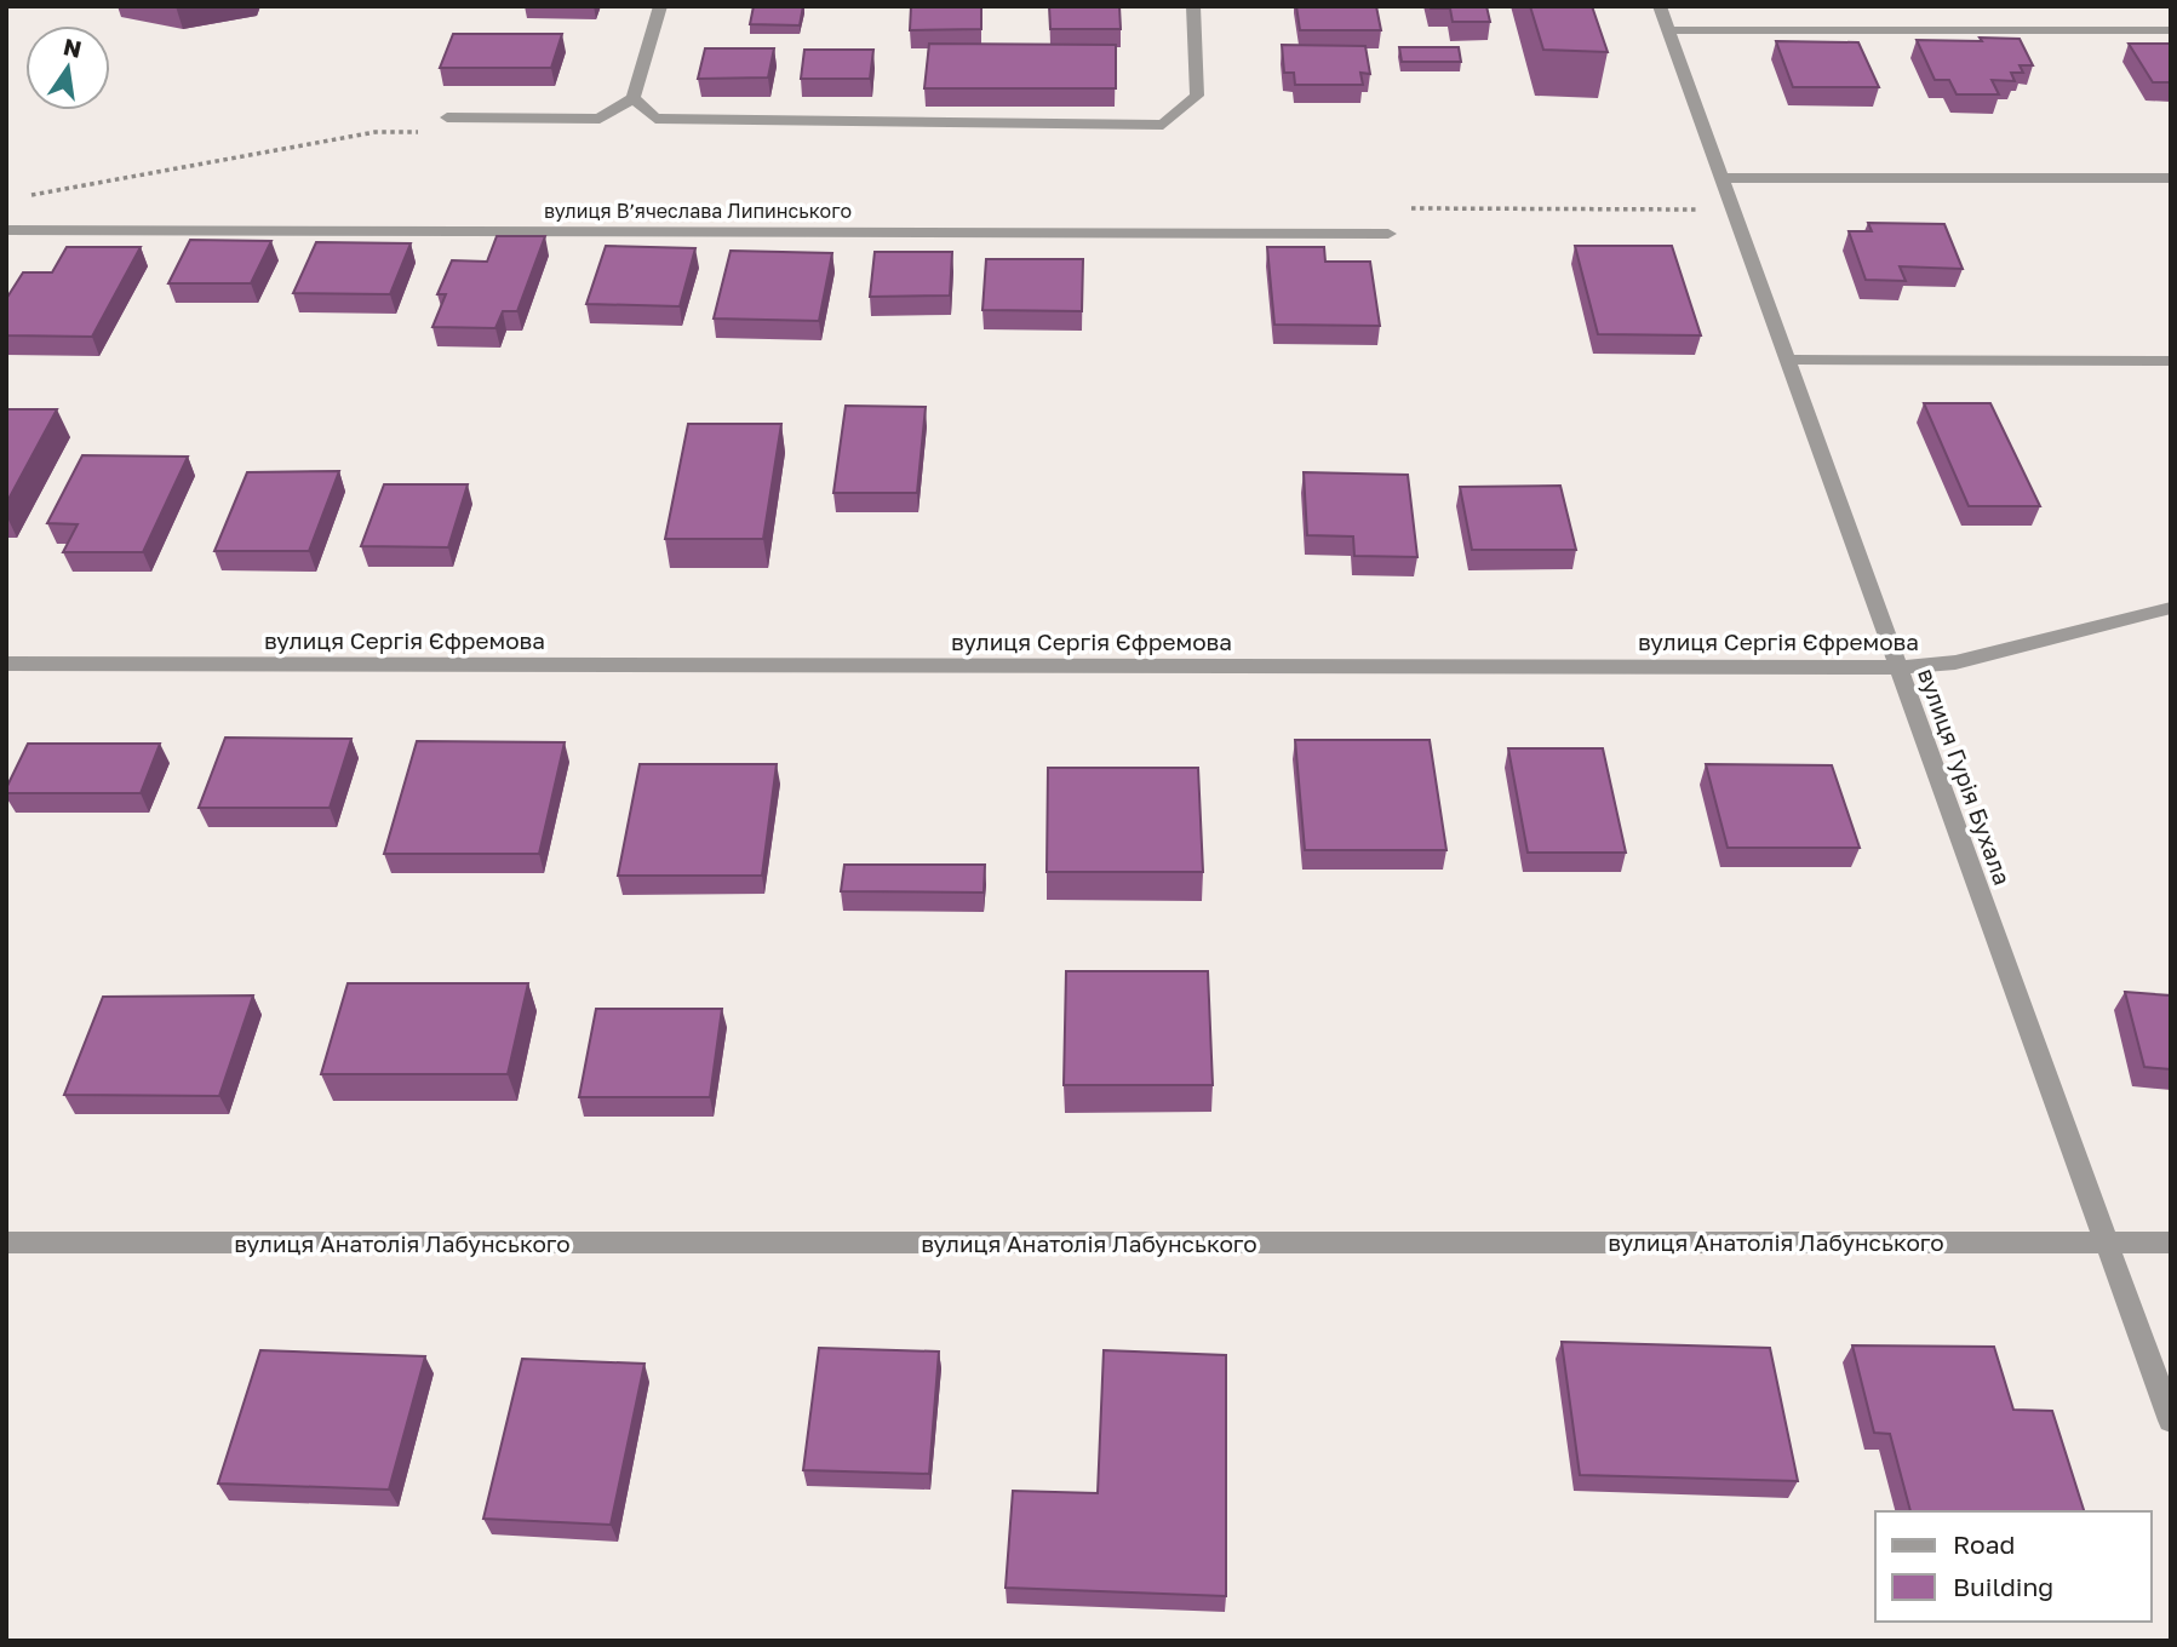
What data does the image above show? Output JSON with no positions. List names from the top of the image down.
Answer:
{
  "streets": {
    "street": [
      "вулиця Вʼячеслава Липинського",
      "вулиця Сергія Єфремова",
      "вулиця Гурія Бухала",
      "вулиця Анатолія Лабунського"
    ]
  },
  "crossings": [
    ["вулиця Сергія Єфремова", "вулиця Гурія Бухала"],
    ["вулиця Гурія Бухала", "вулиця Анатолія Лабунського"]
  ],
  "legend": ["Road", "Building"],
  "north": "top"
}
